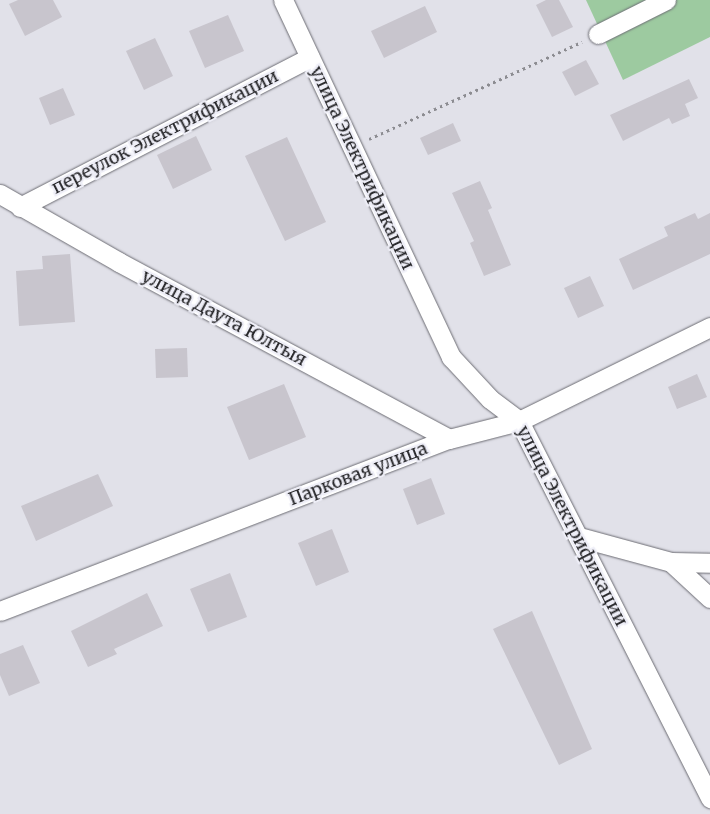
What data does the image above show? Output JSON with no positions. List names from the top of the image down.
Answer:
{
  "streets": {
    "street": [
      "переулок Электрификации",
      "улица Электрификации",
      "улица Даута Юлтыя",
      "Парковая улица"
    ]
  },
  "crossings": [
    ["переулок Электрификации", "улица Электрификации"],
    ["переулок Электрификации", "улица Даута Юлтыя"],
    ["улица Электрификации", "Парковая улица"],
    ["улица Даута Юлтыя", "Парковая улица"]
  ]
}
